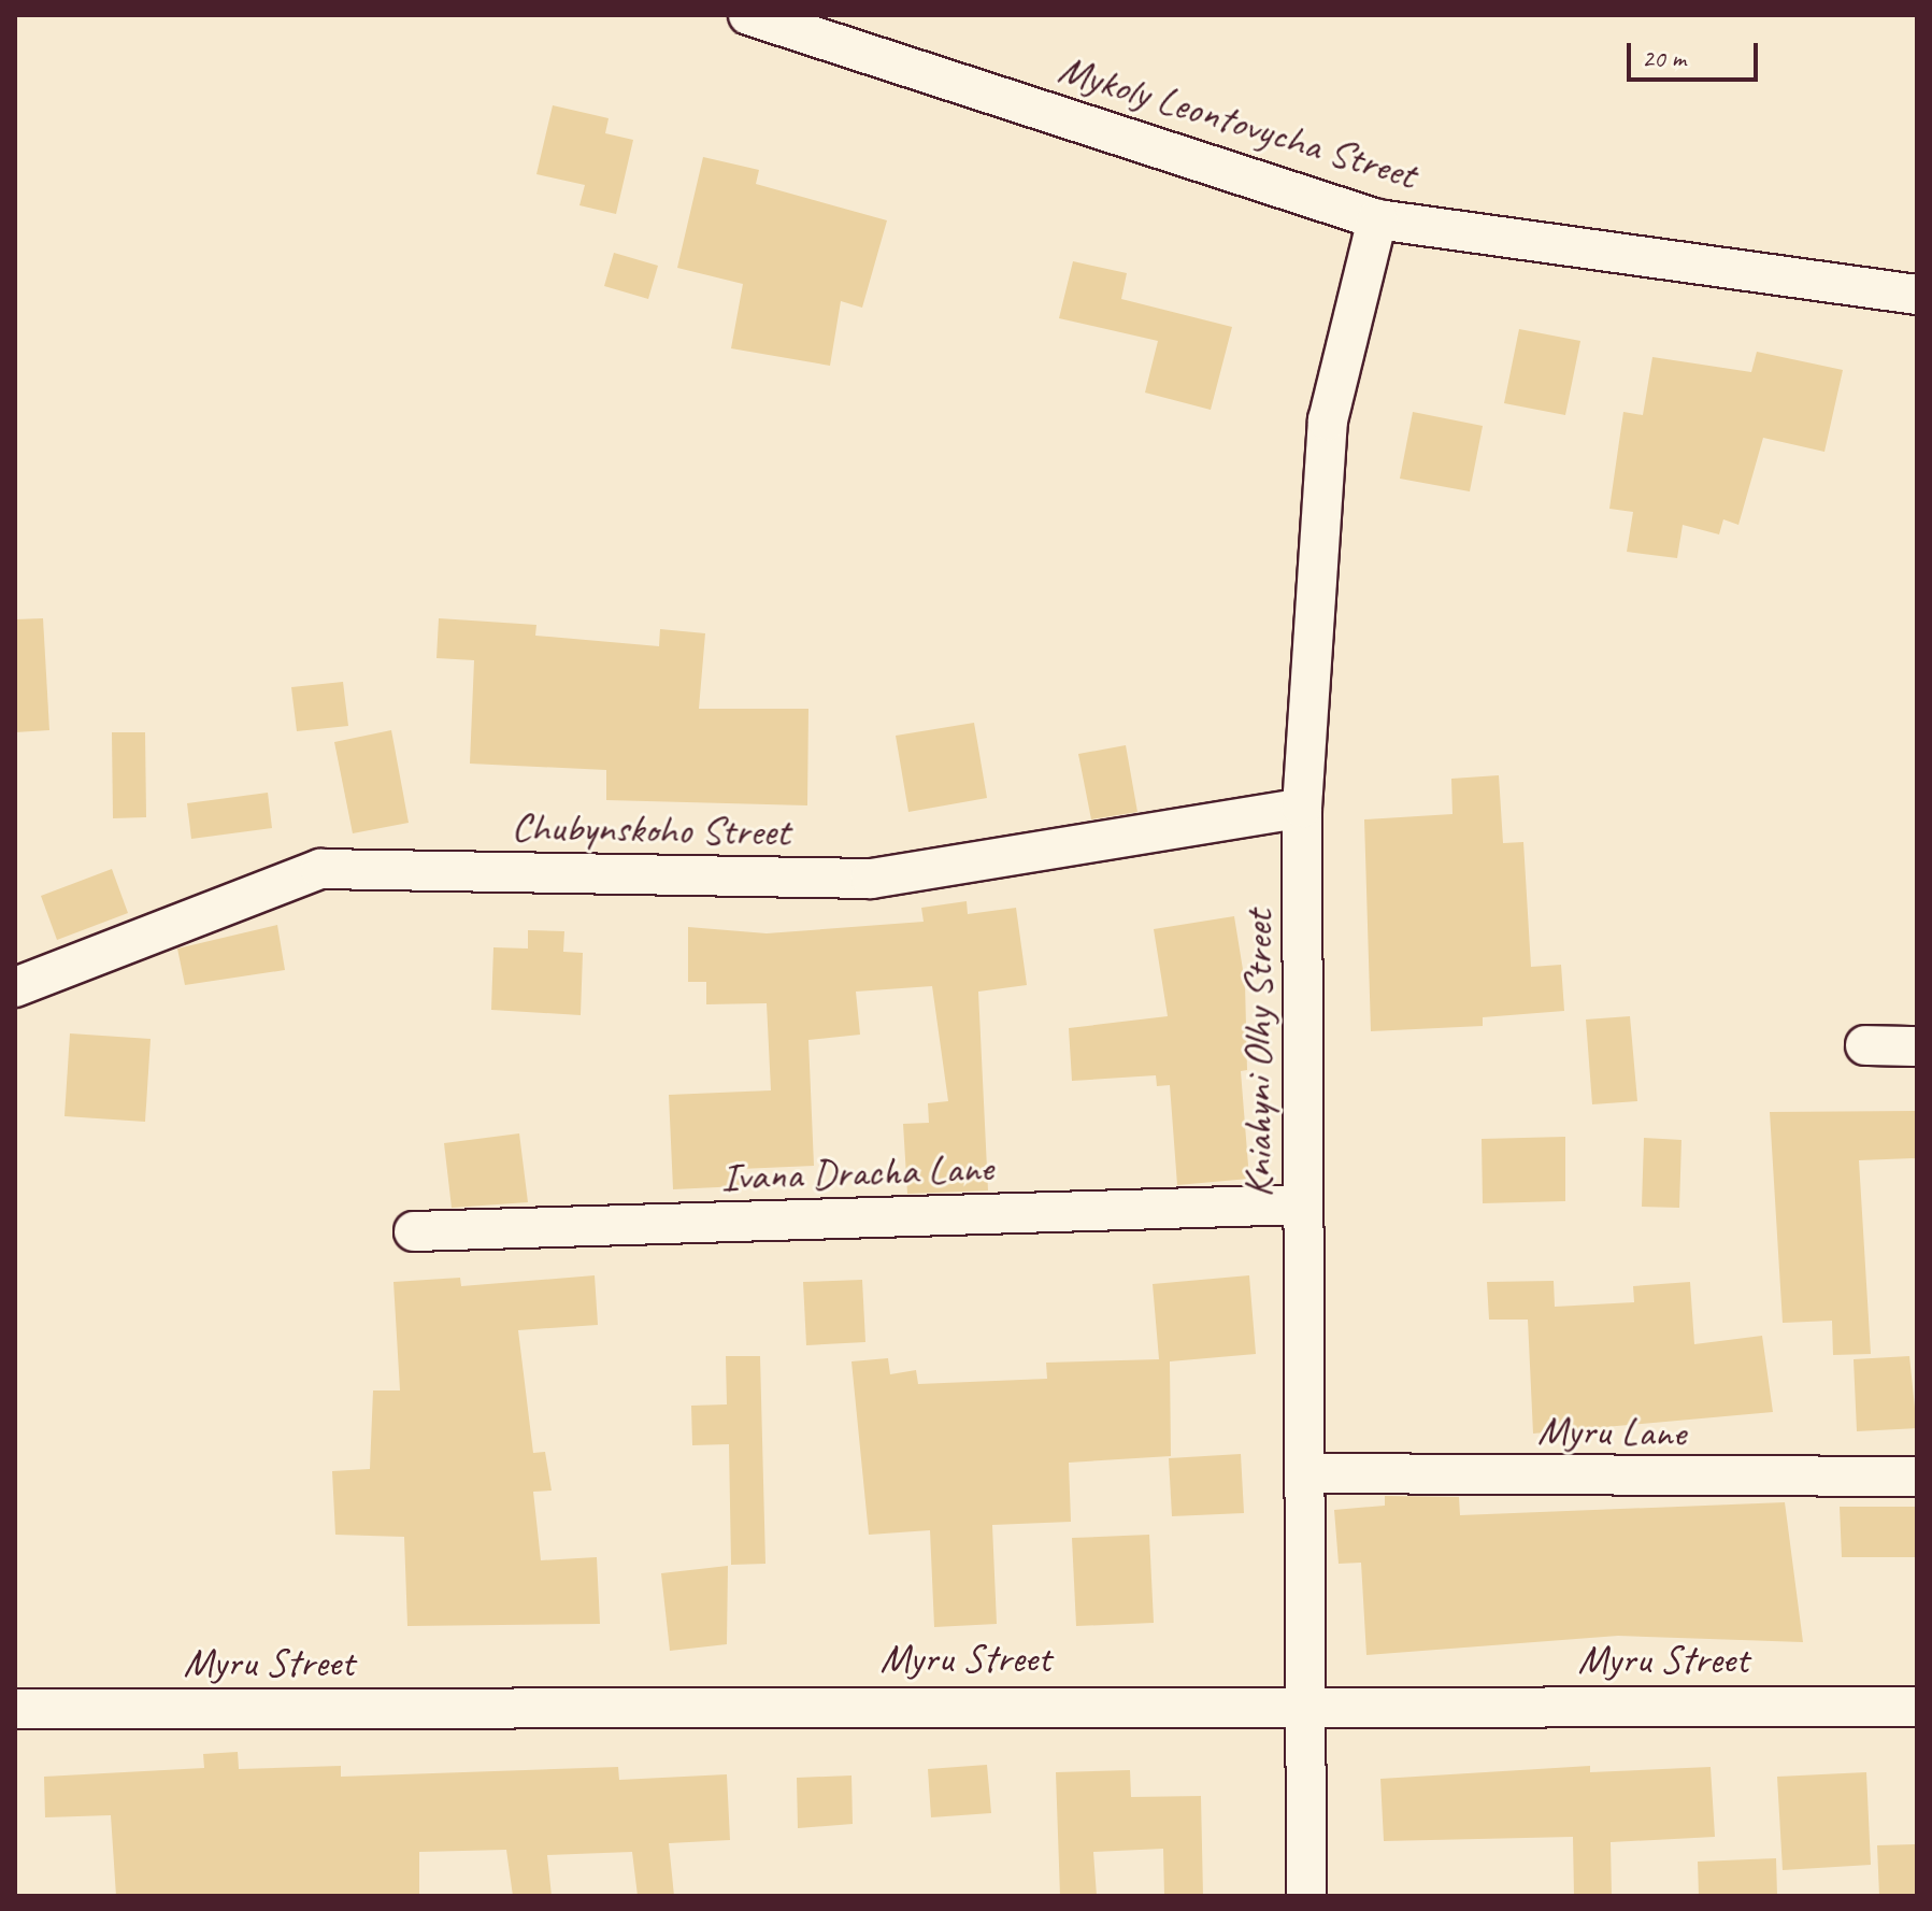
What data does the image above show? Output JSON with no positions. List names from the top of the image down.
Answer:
{
  "streets": {
    "street": [
      "Mykoly Leontovycha Street",
      "Chubynskoho Street",
      "Kniahyni Olhy Street",
      "Ivana Dracha Lane",
      "Myru Lane",
      "Myru Street"
    ]
  },
  "crossings": [
    ["Mykoly Leontovycha Street", "Kniahyni Olhy Street"],
    ["Chubynskoho Street", "Kniahyni Olhy Street"],
    ["Kniahyni Olhy Street", "Ivana Dracha Lane"],
    ["Kniahyni Olhy Street", "Myru Lane"],
    ["Kniahyni Olhy Street", "Myru Street"]
  ],
  "scale_bar": "20 m"
}
